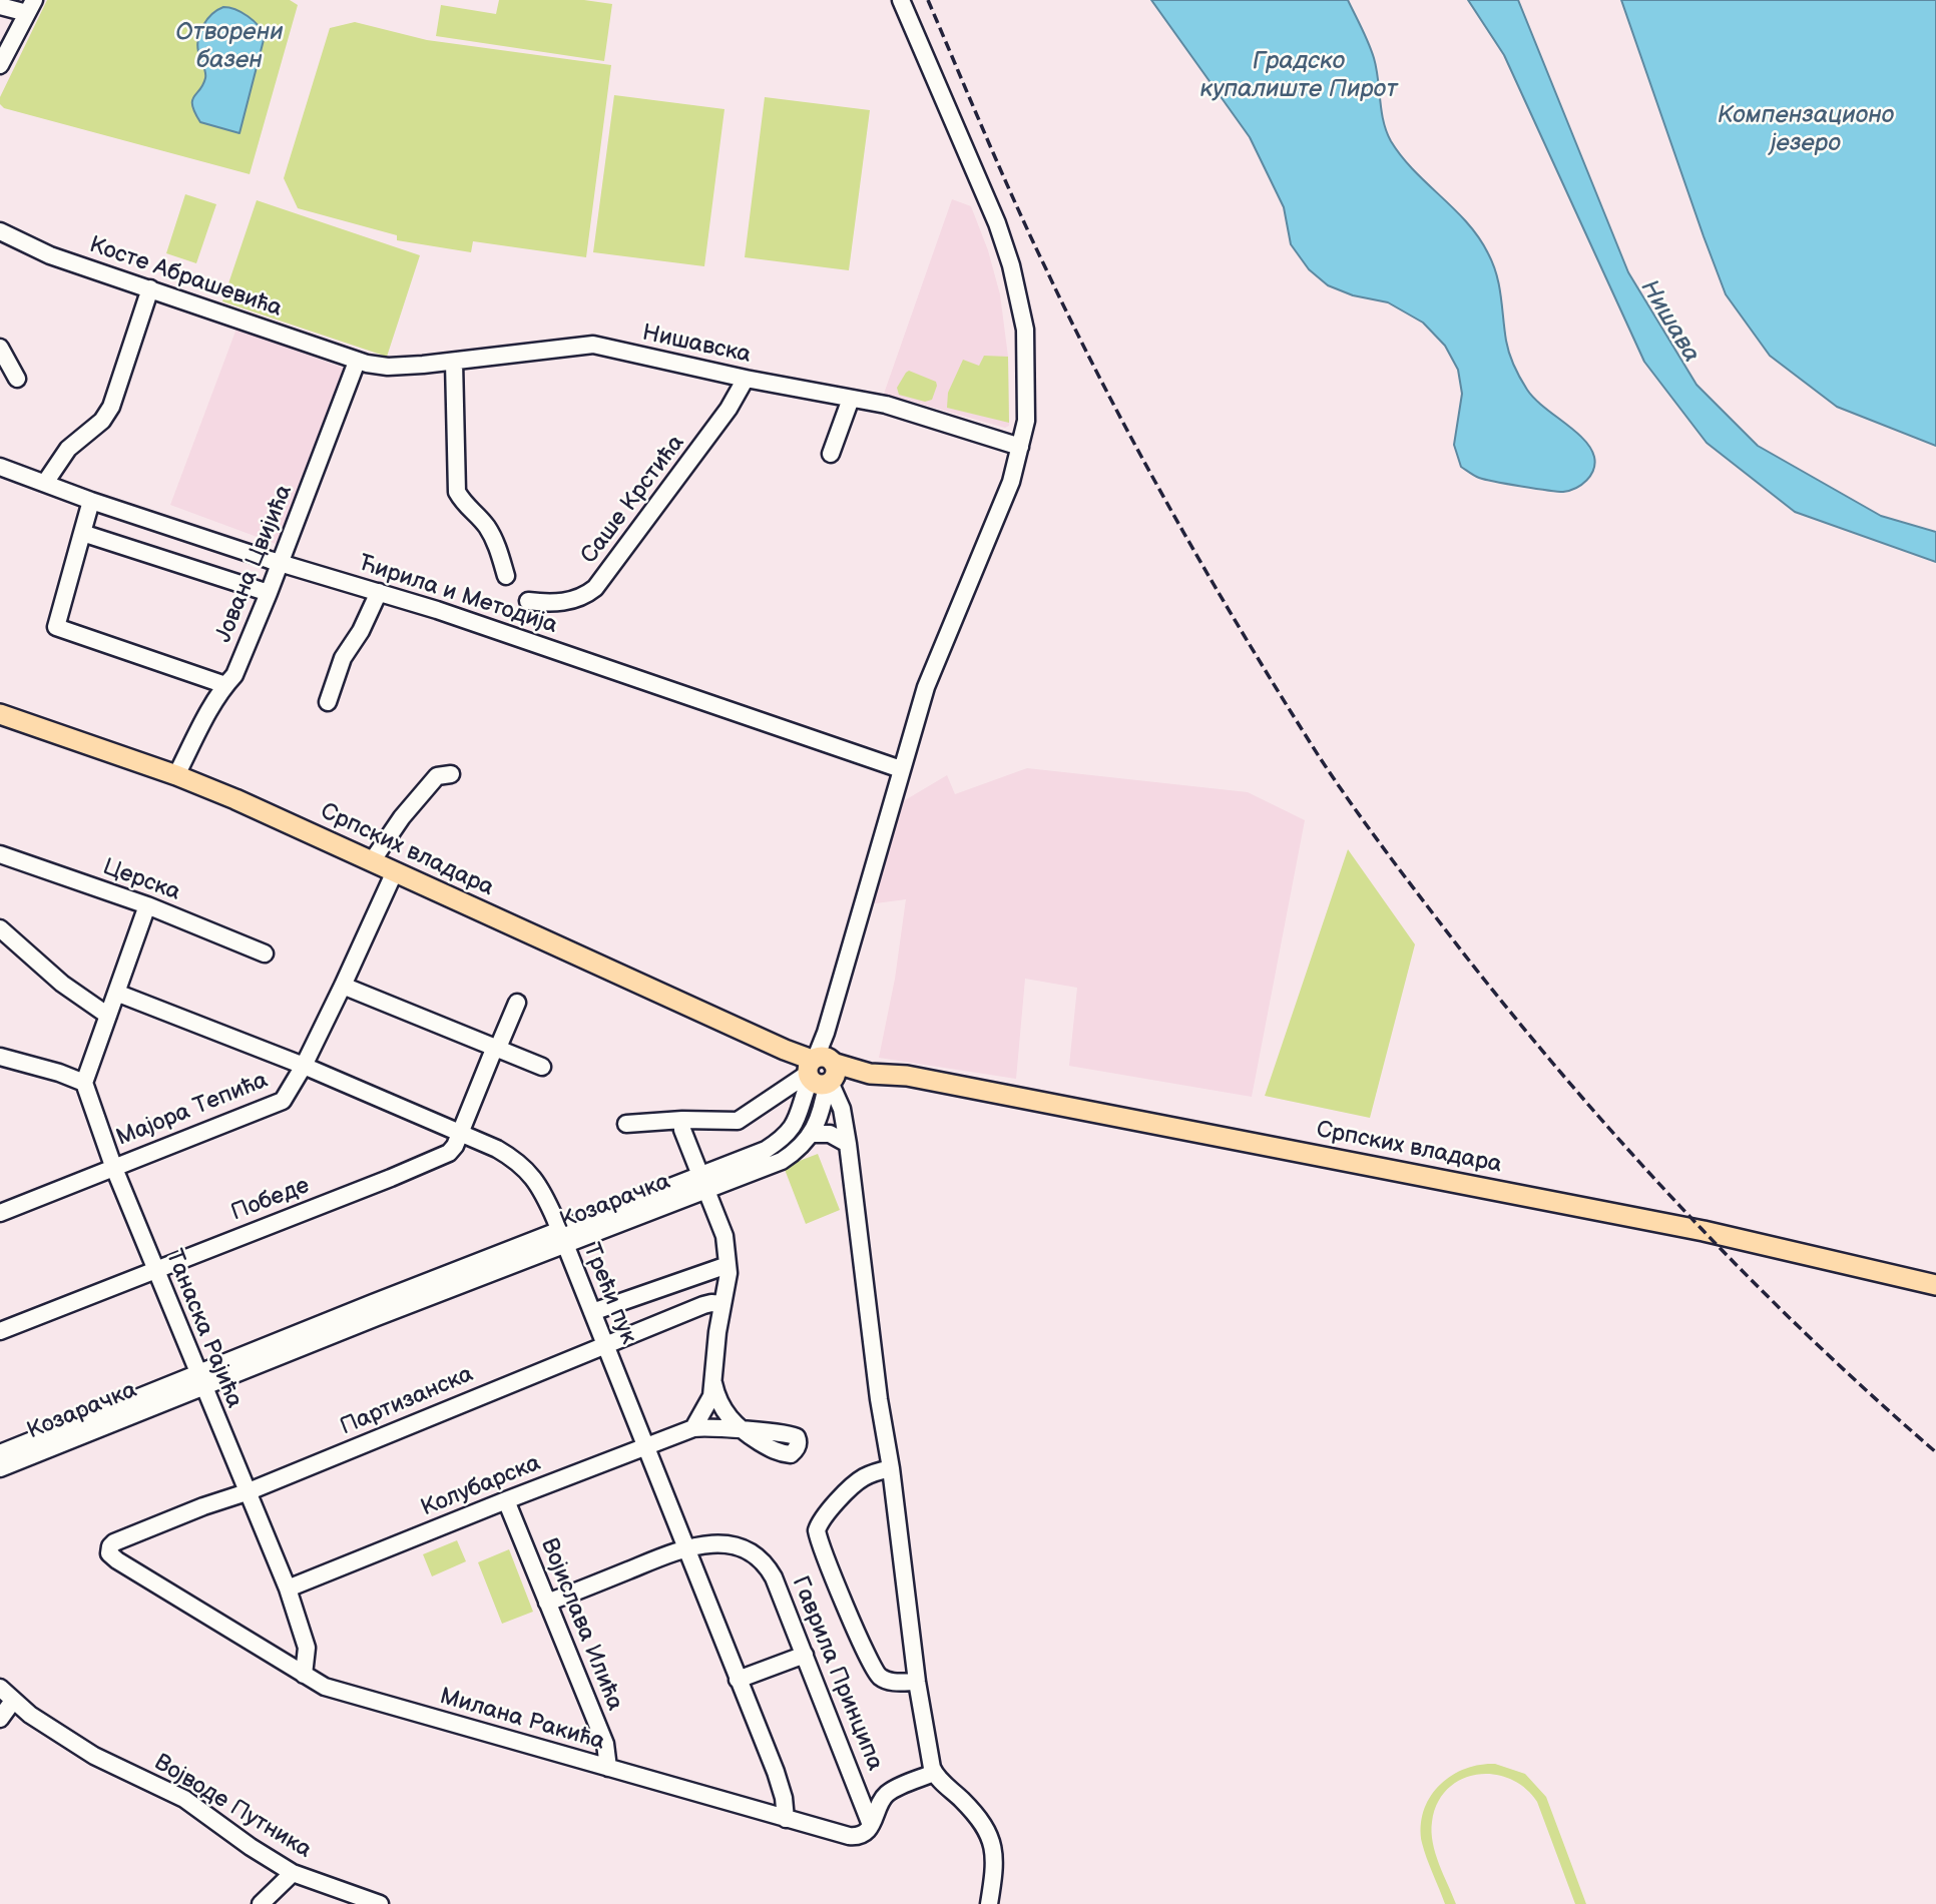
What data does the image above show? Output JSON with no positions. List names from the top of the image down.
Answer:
{
  "streets": {
    "main road": ["Српских владара"],
    "street": [
      "Косте Абрашевића",
      "Нишавска",
      "Саше Крстића",
      "Јована Цвијића",
      "Ћирила и Методија",
      "Церска",
      "Мајора Тепића",
      "Победе",
      "Козарачка",
      "Трећи пук",
      "Танаска Рајића",
      "Партизанска",
      "Колубарска",
      "Војислава Илића",
      "Гаврила Принципа",
      "Милана Ракића",
      "Војводе Путника"
    ]
  },
  "crossings": [
    ["Косте Абрашевића", "Нишавска"],
    ["Косте Абрашевића", "Јована Цвијића"],
    ["Нишавска", "Саше Крстића"],
    ["Нишавска", "Јована Цвијића"],
    ["Јована Цвијића", "Ћирила и Методија"],
    ["Јована Цвијића", "Српских владара"],
    ["Српских владара", "Мајора Тепића"],
    ["Српских владара", "Козарачка"],
    ["Мајора Тепића", "Трећи пук"],
    ["Мајора Тепића", "Танаска Рајића"],
    ["Победе", "Трећи пук"],
    ["Победе", "Танаска Рајића"],
    ["Козарачка", "Трећи пук"],
    ["Козарачка", "Танаска Рајића"],
    ["Трећи пук", "Партизанска"],
    ["Трећи пук", "Колубарска"],
    ["Трећи пук", "Гаврила Принципа"],
    ["Трећи пук", "Милана Ракића"],
    ["Танаска Рајића", "Партизанска"],
    ["Танаска Рајића", "Колубарска"],
    ["Танаска Рајића", "Милана Ракића"],
    ["Партизанска", "Милана Ракића"],
    ["Колубарска", "Војислава Илића"],
    ["Војислава Илића", "Гаврила Принципа"],
    ["Војислава Илића", "Милана Ракића"],
    ["Гаврила Принципа", "Милана Ракића"]
  ],
  "water": [
    "Отворени базен",
    "Градско купалиште Пирот",
    "Компензационо језеро",
    "Нишава"
  ]
}
